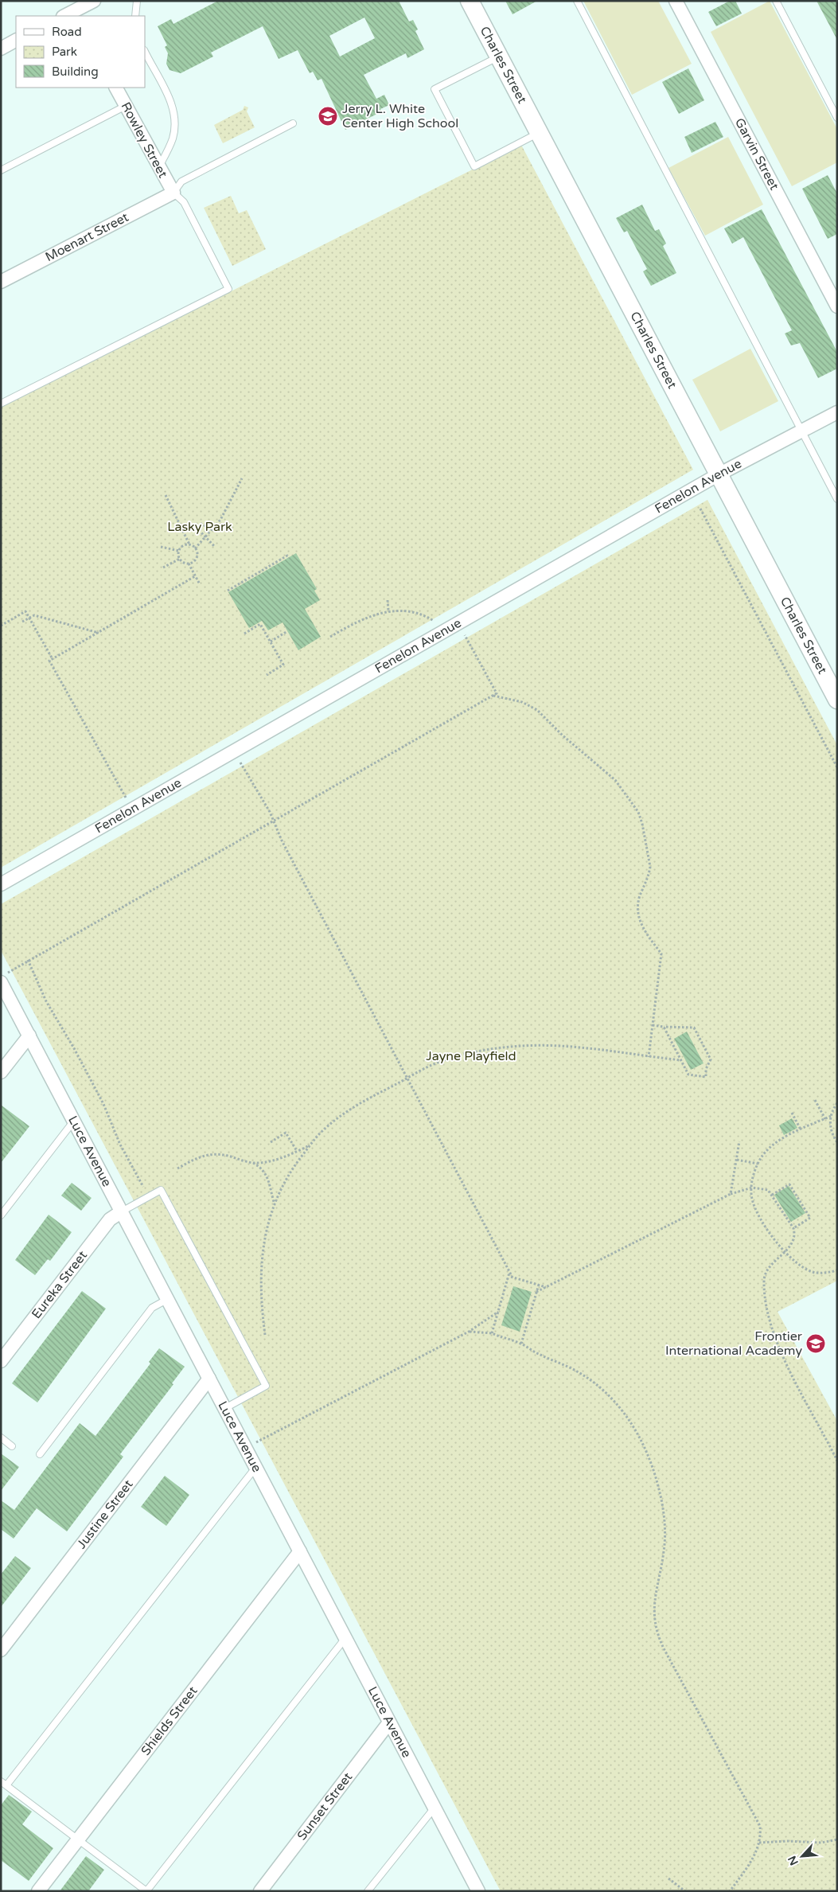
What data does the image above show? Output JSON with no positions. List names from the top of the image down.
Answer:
{
  "streets": {
    "street": [
      "Charles Street",
      "Rowley Street",
      "Garvin Street",
      "Moenart Street",
      "Fenelon Avenue",
      "Luce Avenue",
      "Eureka Street",
      "Justine Street",
      "Shields Street",
      "Sunset Street"
    ]
  },
  "crossings": [
    ["Charles Street", "Fenelon Avenue"],
    ["Rowley Street", "Moenart Street"],
    ["Luce Avenue", "Eureka Street"],
    ["Luce Avenue", "Justine Street"],
    ["Luce Avenue", "Shields Street"],
    ["Luce Avenue", "Sunset Street"]
  ],
  "parks": ["Lasky Park", "Jayne Playfield"],
  "places": {
    "school or university": ["Jerry L. White Center High School", "Frontier International Academy"]
  },
  "legend": ["Road", "Park", "Building"],
  "north": "bottom left"
}
